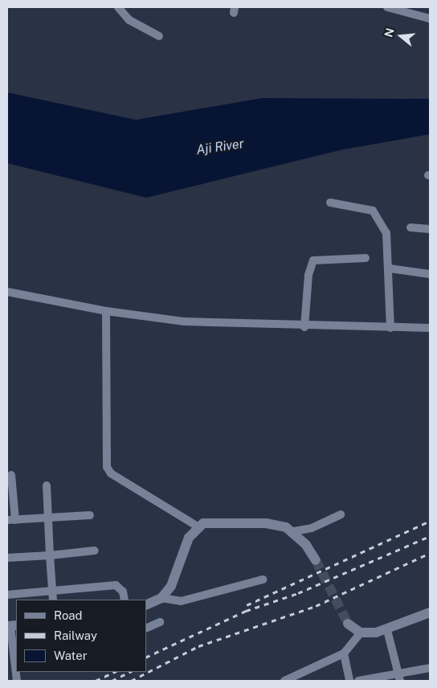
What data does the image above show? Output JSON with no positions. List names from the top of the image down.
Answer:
{
  "water": ["Aji River"],
  "legend": ["Road", "Railway", "Water"],
  "north": "left"
}
